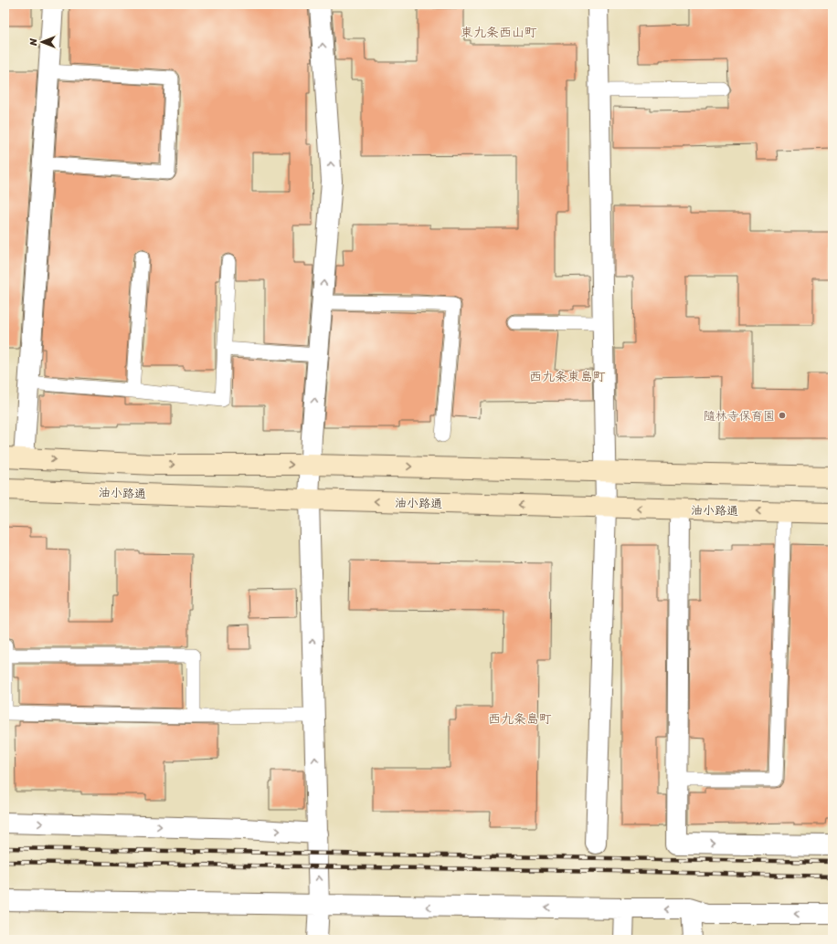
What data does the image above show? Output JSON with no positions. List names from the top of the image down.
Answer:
{
  "streets": {
    "street": ["油小路通"]
  },
  "districts": ["東九条西山町", "西九条東島町", "西九条島町"],
  "places": ["隨林寺保育園"],
  "north": "left"
}
